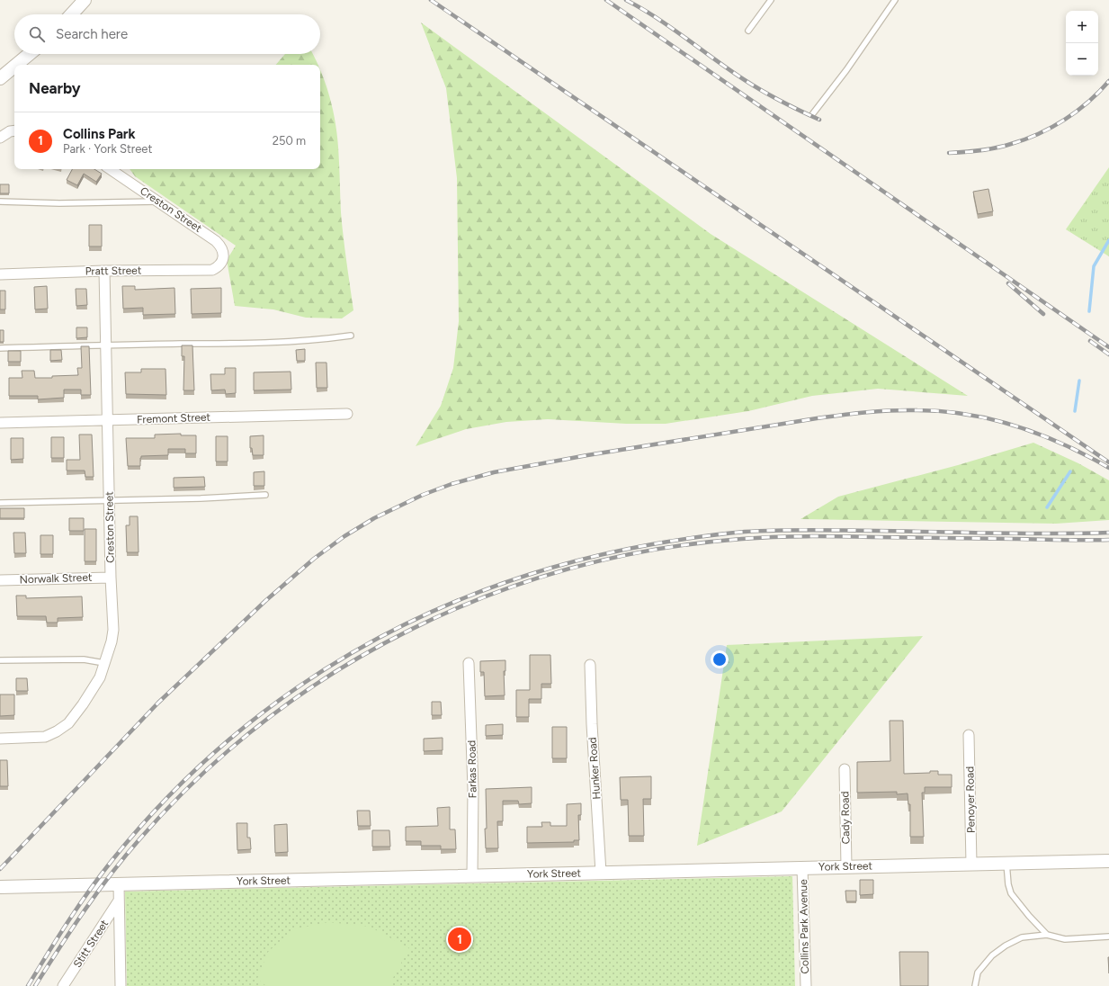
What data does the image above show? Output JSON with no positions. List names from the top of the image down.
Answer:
{
  "streets": {
    "street": [
      "Creston Street",
      "Pratt Street",
      "Fremont Street",
      "Norwalk Street",
      "Hunker Road",
      "Farkas Road",
      "Penoyer Road",
      "Cady Road",
      "York Street",
      "Collins Park Avenue",
      "Stitt Street"
    ]
  },
  "crossings": [
    ["Creston Street", "Pratt Street"],
    ["Creston Street", "Fremont Street"],
    ["Creston Street", "Norwalk Street"],
    ["Hunker Road", "York Street"],
    ["Farkas Road", "York Street"],
    ["Penoyer Road", "York Street"],
    ["Cady Road", "York Street"],
    ["York Street", "Collins Park Avenue"]
  ],
  "page": {
    "map_buttons": ["+", "−"],
    "search": "Search here",
    "heading": "Nearby",
    "list": [
      {
        "mark": "1",
        "name": "Collins Park",
        "note": "Park · York Street",
        "value": "250 m"
      }
    ],
    "pins": "1"
  }
}
